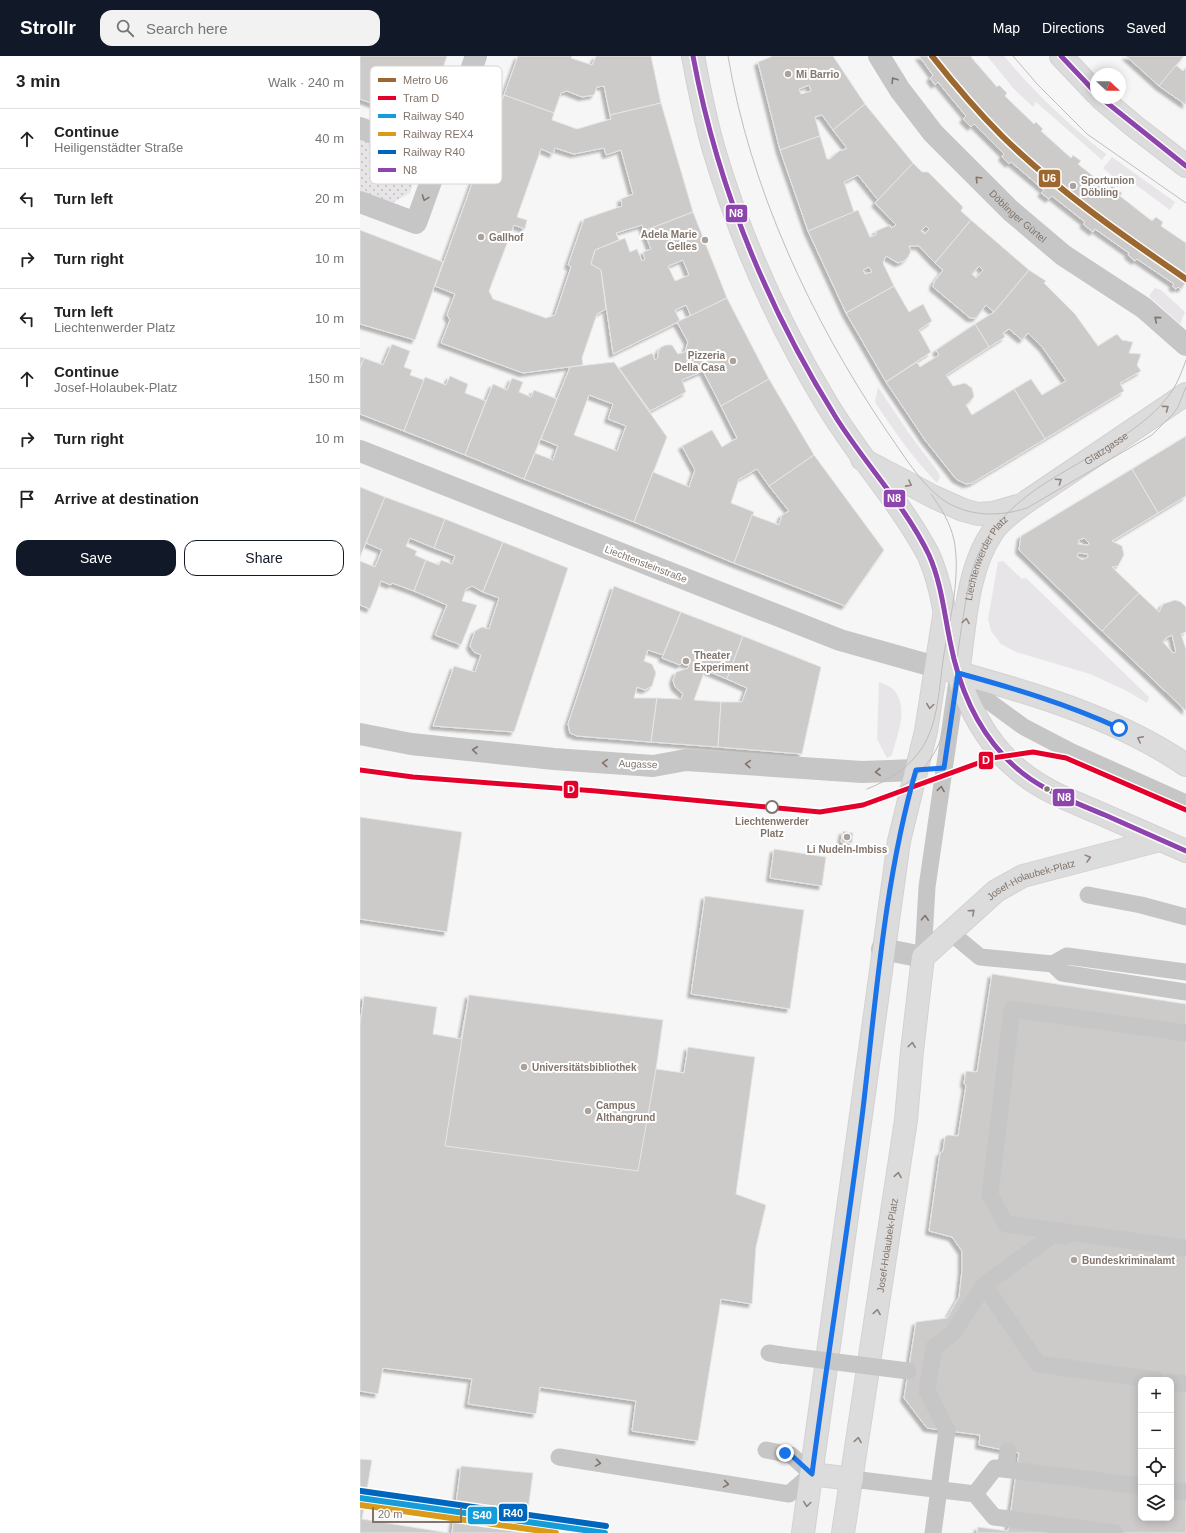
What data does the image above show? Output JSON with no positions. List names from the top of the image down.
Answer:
{
  "streets": {
    "main road": ["Glatzgasse", "Liechtenwerder Platz", "Josef-Holaubek-Platz"],
    "street": ["Döblinger Gürtel", "Liechtensteinstraße", "Augasse"]
  },
  "crossings": [
    ["Glatzgasse", "Liechtenwerder Platz"]
  ],
  "one_way": ["Döblinger Gürtel", "Glatzgasse", "Augasse"],
  "places": [
    "Mi Barrio",
    "Sportunion Döbling",
    "Gallhof",
    "Adela Marie Gelles",
    "Pizzeria Della Casa",
    "Theater Experiment",
    "Liechtenwerder Platz",
    "Li Nudeln-Imbiss",
    "Universitätsbibliothek",
    "Campus Althangrund",
    "Bundeskriminalamt"
  ],
  "lines": [
    "metro line U6",
    "transit line N8",
    "tram line D",
    "rail line R40",
    "rail line S40",
    "rail line REX4"
  ],
  "legend": [
    "Metro U6",
    "Tram D",
    "Railway S40",
    "Railway REX4",
    "Railway R40",
    "N8"
  ],
  "scale_bar": "20 m",
  "north": "right",
  "page": {
    "header": "Strollr",
    "search": "Search here",
    "nav": ["Map", "Directions", "Saved"],
    "heading": ["3 min", "Walk · 240 m"],
    "list": [
      ["Continue", "Heiligenstädter Straße", "40 m"],
      ["Turn left", "20 m"],
      ["Turn right", "10 m"],
      ["Turn left", "Liechtenwerder Platz", "10 m"],
      ["Continue", "Josef-Holaubek-Platz", "150 m"],
      ["Turn right", "10 m"],
      "Arrive at destination"
    ],
    "buttons": ["Save", "Share"],
    "map_buttons": ["+", "−"],
    "scale": "20 m"
  }
}
